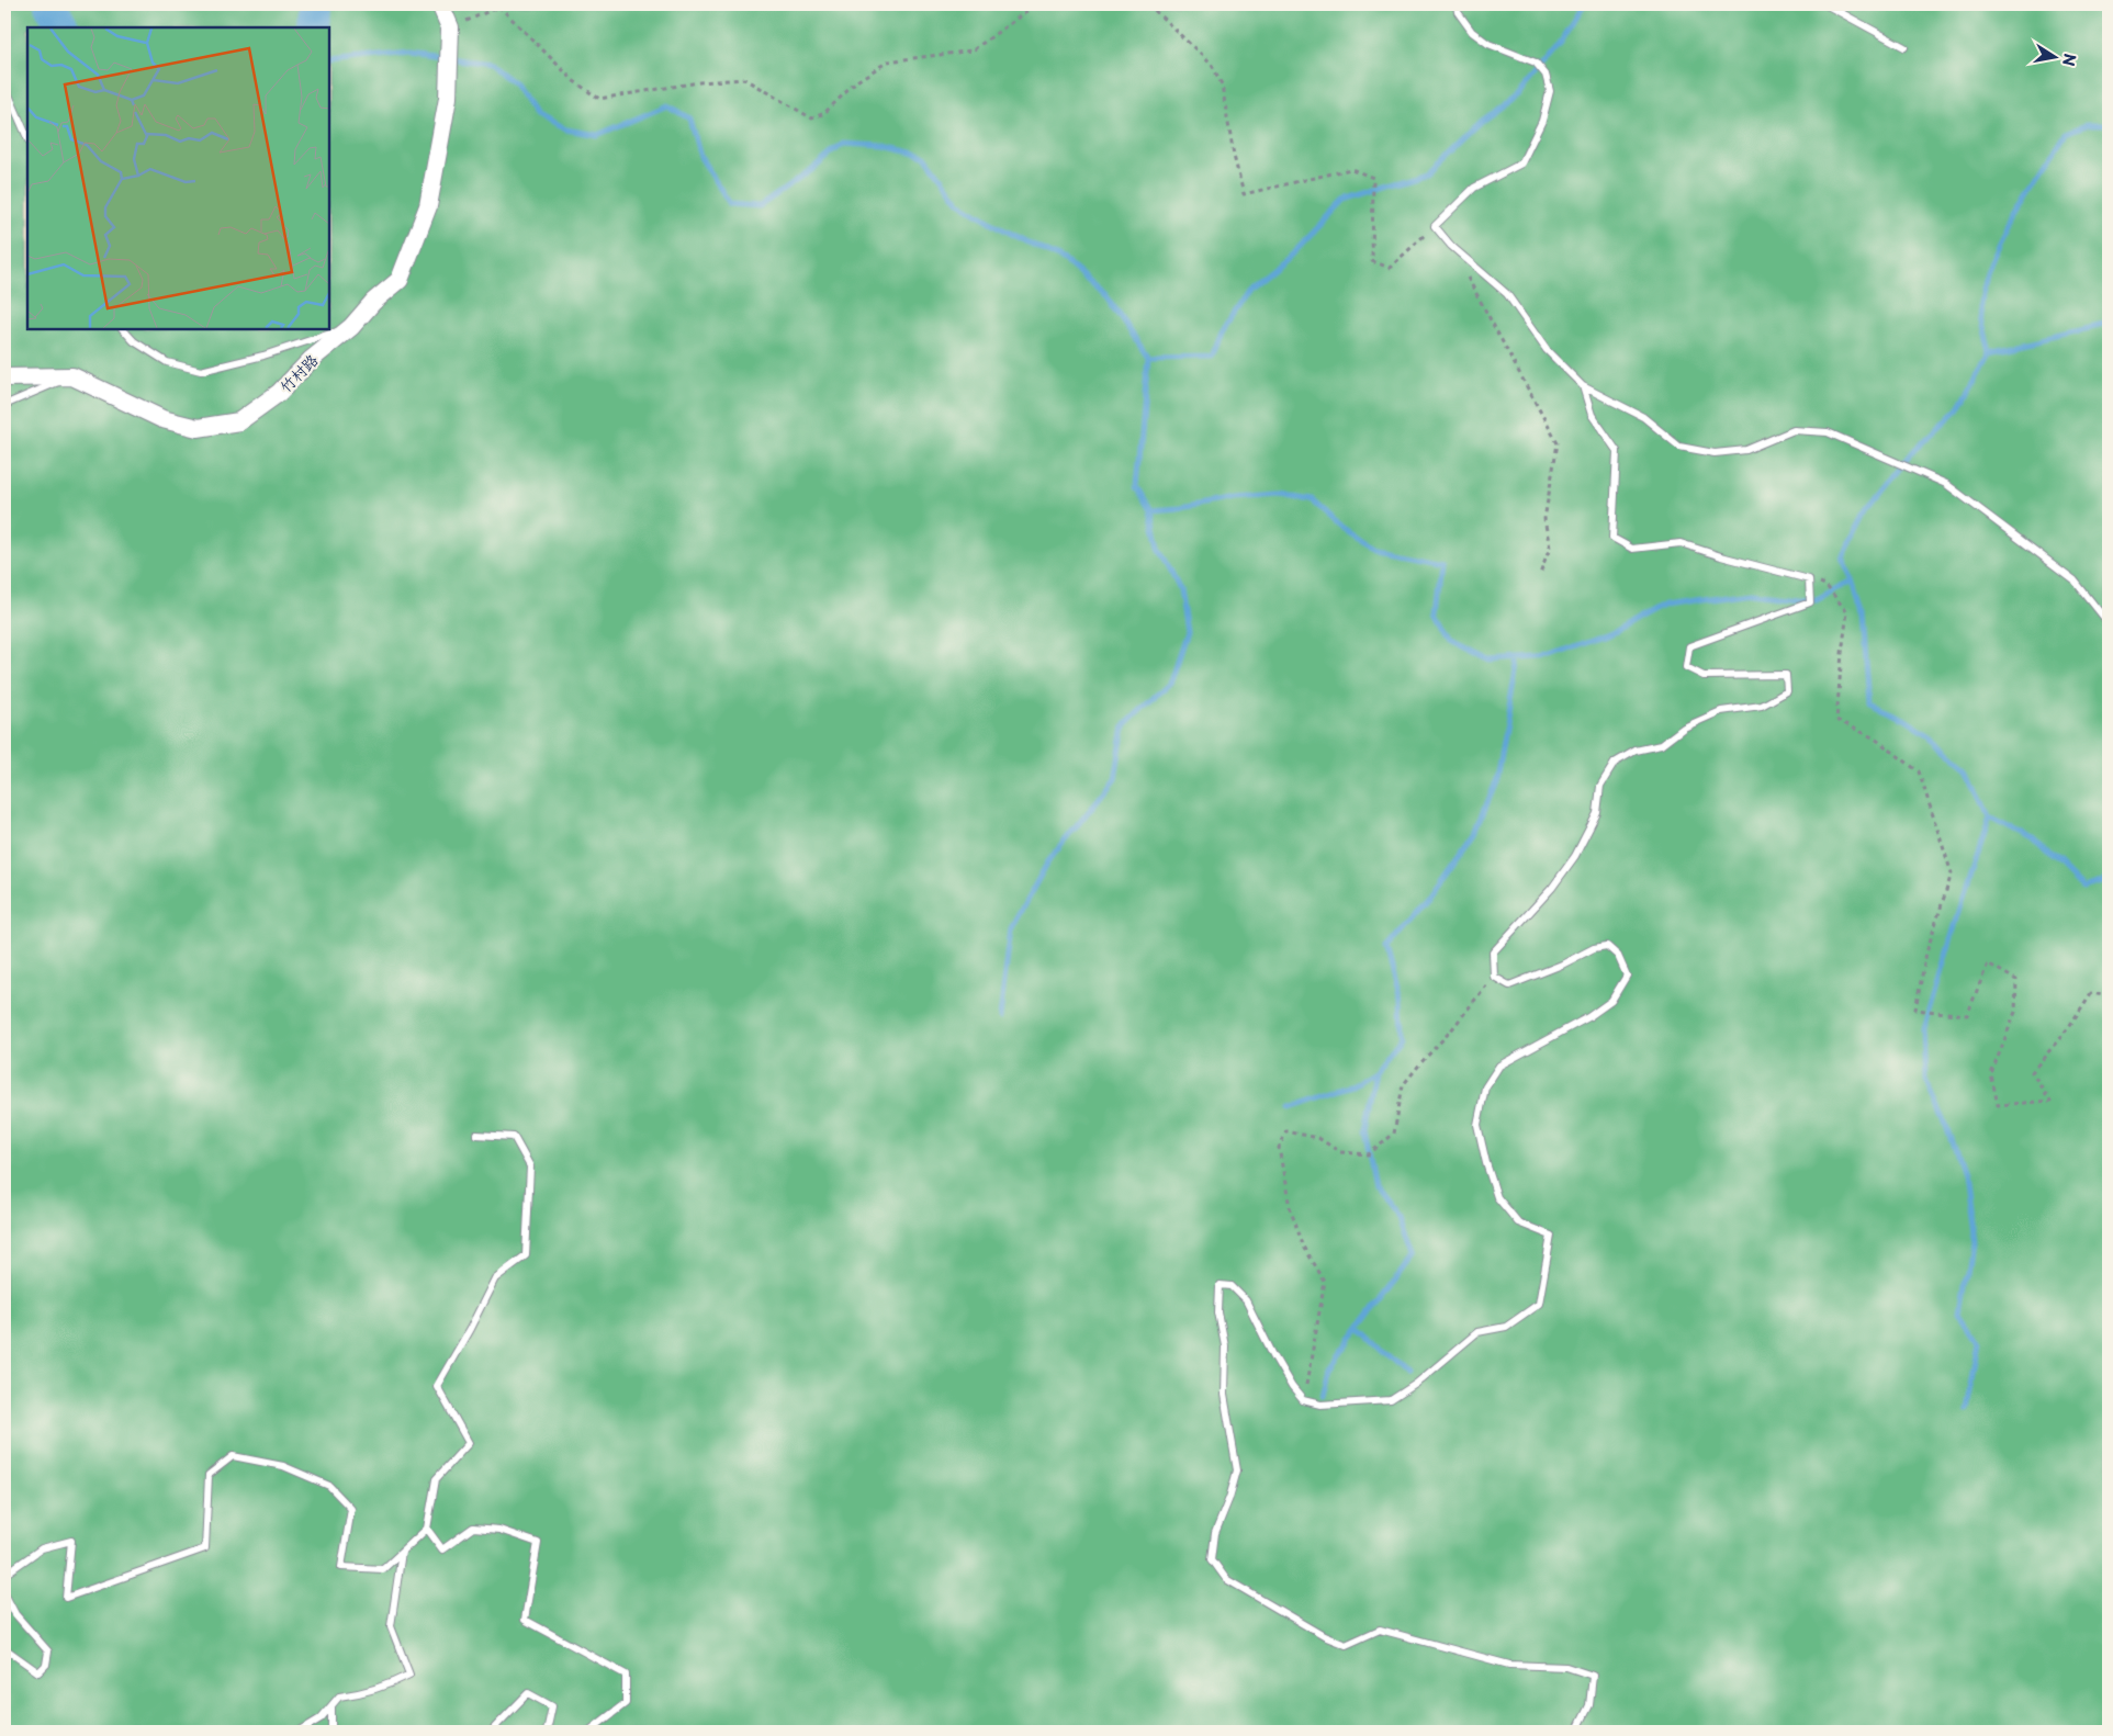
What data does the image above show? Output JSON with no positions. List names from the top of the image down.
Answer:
{
  "streets": {
    "street": ["竹村路"]
  },
  "north": "right"
}
